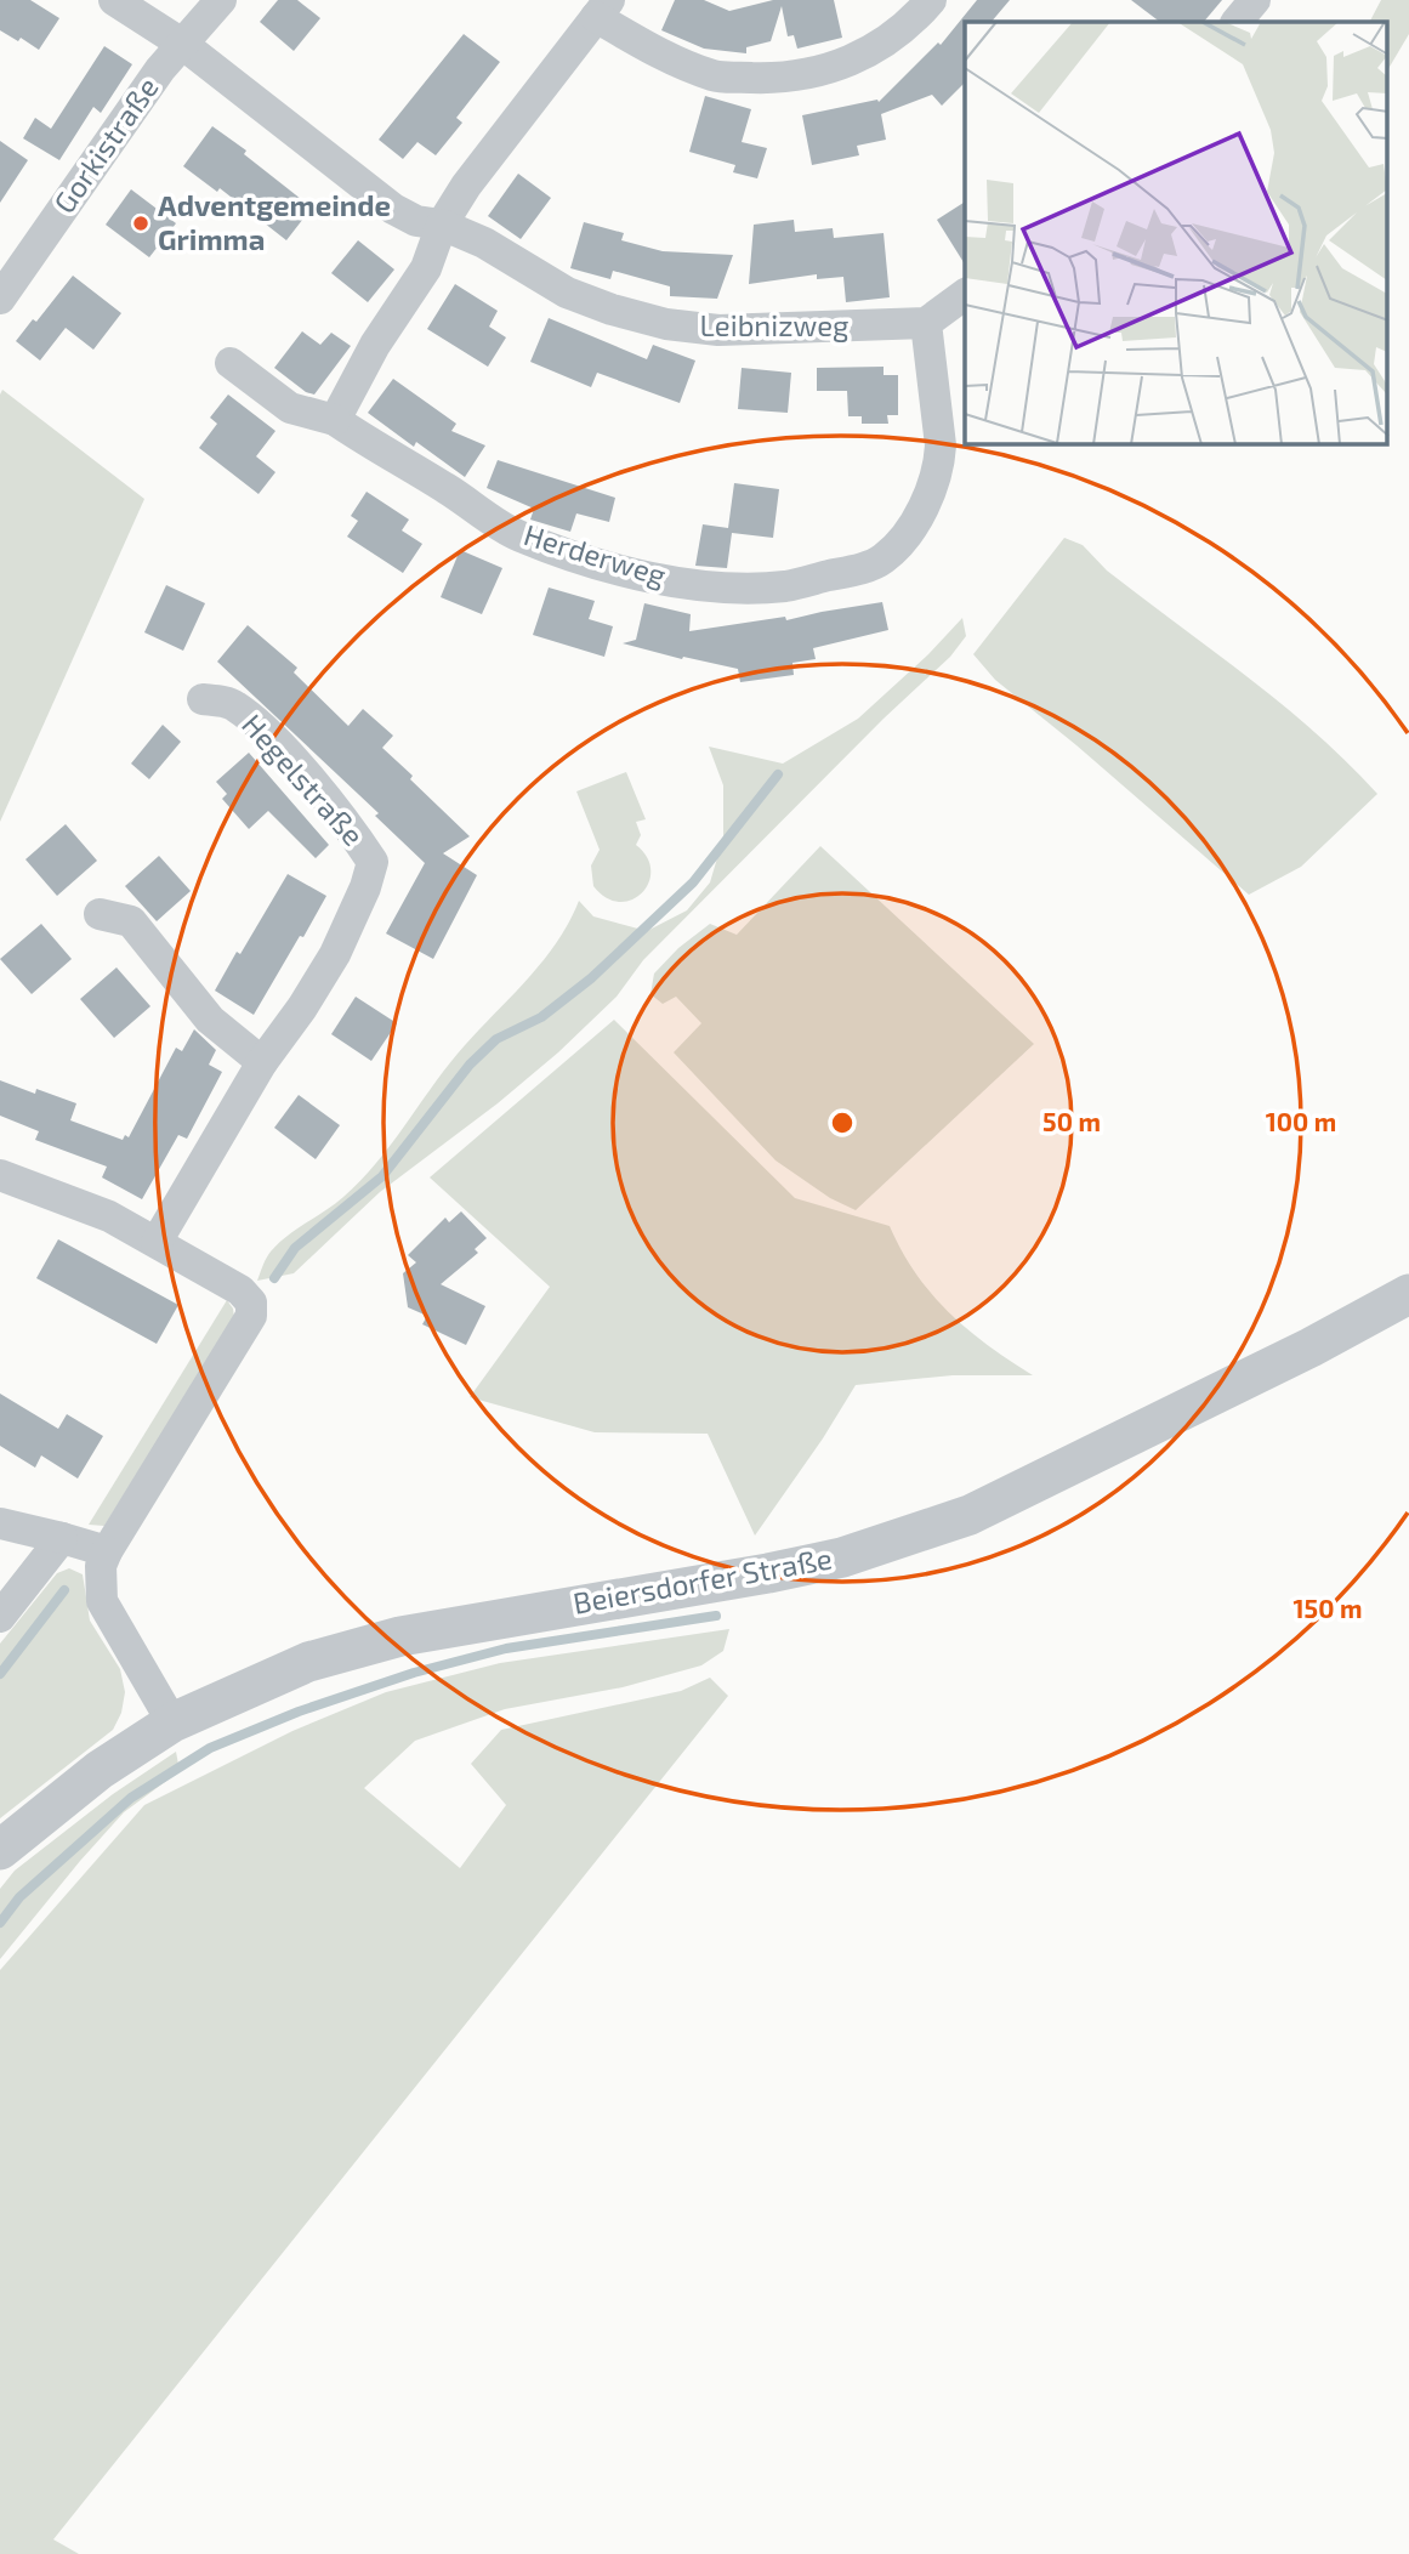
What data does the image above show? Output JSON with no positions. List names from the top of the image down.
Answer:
{
  "streets": {
    "street": [
      "Gorkistraße",
      "Leibnizweg",
      "Herderweg",
      "Hegelstraße",
      "Beiersdorfer Straße"
    ]
  },
  "crossings": [
    ["Gorkistraße", "Leibnizweg"],
    ["Leibnizweg", "Herderweg"]
  ],
  "places": ["Adventgemeinde Grimma"],
  "rings": ["50 m", "100 m", "150 m"]
}
